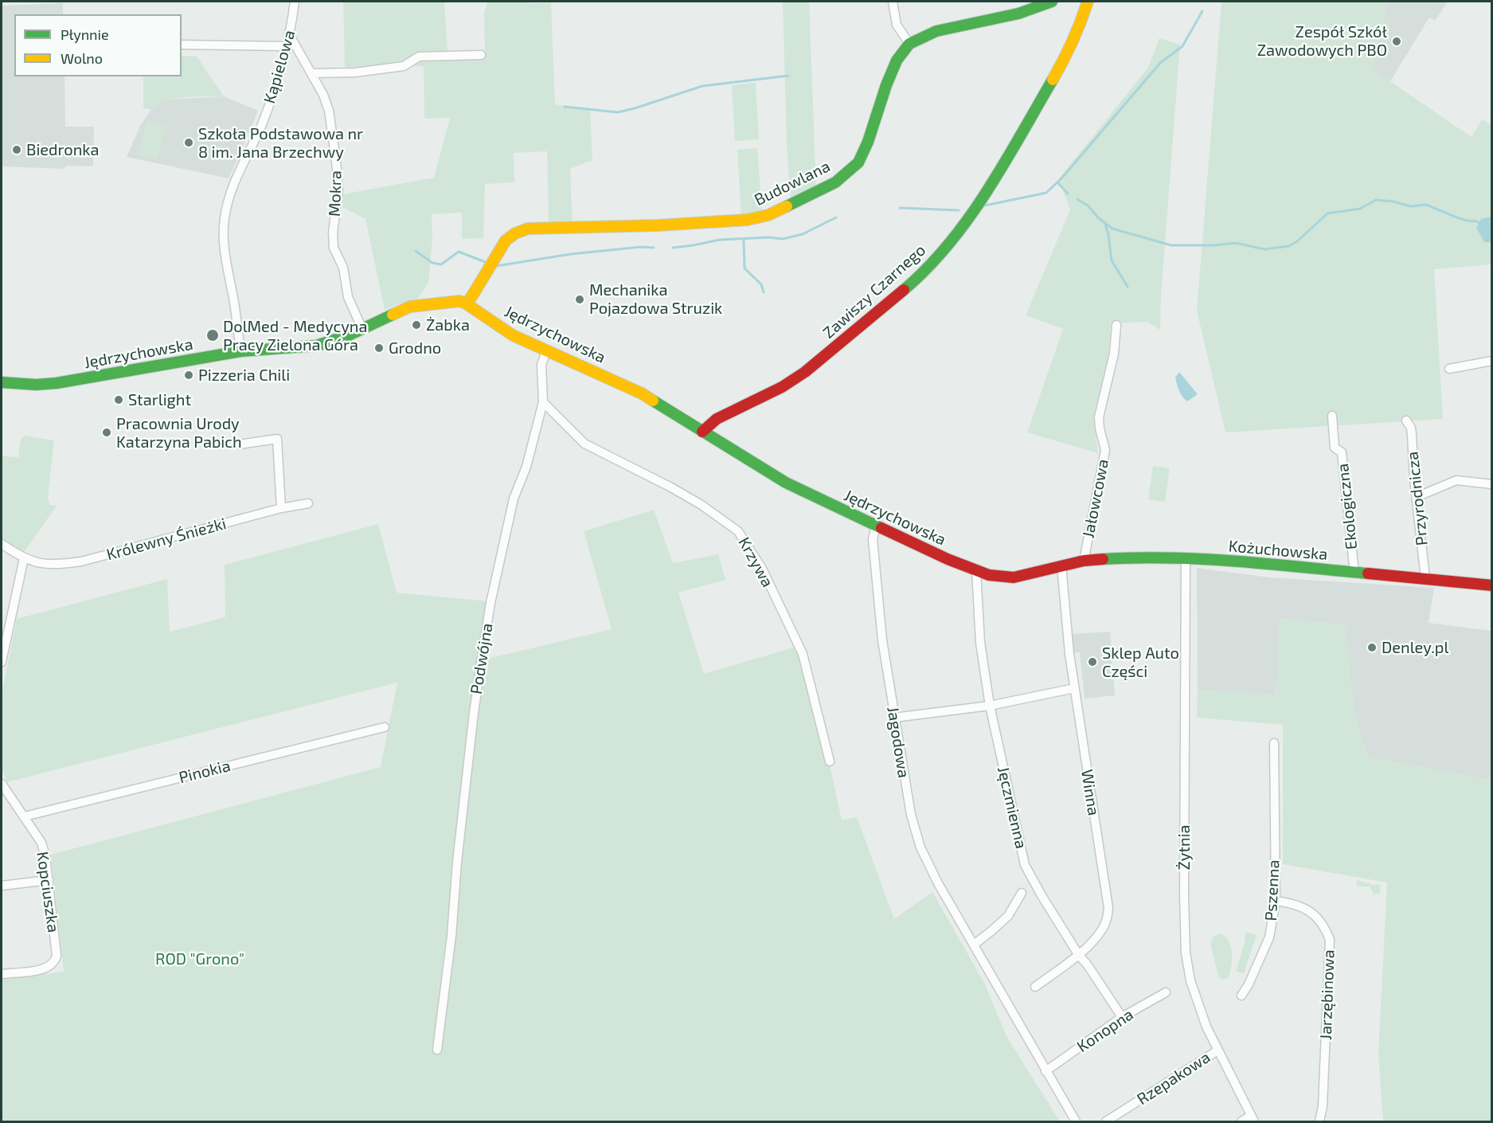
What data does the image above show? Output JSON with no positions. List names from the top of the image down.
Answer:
{
  "streets": {
    "main road": [
      "Budowlana",
      "Zawiszy Czarnego",
      "Jędrzychowska",
      "Kożuchowska"
    ],
    "street": [
      "Kąpielowa",
      "Mokra",
      "Jałowcowa",
      "Przyrodnicza",
      "Ekologiczna",
      "Królewny Śnieżki",
      "Krzywa",
      "Podwójna",
      "Jagodowa",
      "Pinokia",
      "Winna",
      "Jęczmienna",
      "Żytnia",
      "Pszenna",
      "Kopciuszka",
      "Jarzębinowa",
      "Konopna",
      "Rzepakowa"
    ]
  },
  "crossings": [
    ["Kąpielowa", "Mokra"],
    ["Kąpielowa", "Jędrzychowska"],
    ["Budowlana", "Jędrzychowska"],
    ["Mokra", "Jędrzychowska"],
    ["Zawiszy Czarnego", "Jędrzychowska"],
    ["Jędrzychowska", "Kożuchowska"],
    ["Jędrzychowska", "Podwójna"],
    ["Jędrzychowska", "Jagodowa"],
    ["Jędrzychowska", "Winna"],
    ["Jędrzychowska", "Jęczmienna"],
    ["Jałowcowa", "Kożuchowska"],
    ["Przyrodnicza", "Kożuchowska"],
    ["Ekologiczna", "Kożuchowska"],
    ["Kożuchowska", "Winna"],
    ["Kożuchowska", "Żytnia"],
    ["Krzywa", "Podwójna"],
    ["Jagodowa", "Konopna"],
    ["Pinokia", "Kopciuszka"],
    ["Winna", "Jęczmienna"],
    ["Jęczmienna", "Konopna"],
    ["Żytnia", "Rzepakowa"],
    ["Pszenna", "Jarzębinowa"]
  ],
  "parks": ["ROD \"Grono\""],
  "places": [
    "Zespół Szkół Zawodowych PBO",
    "Szkoła Podstawowa nr 8 im. Jana Brzechwy",
    "Biedronka",
    "Mechanika Pojazdowa Struzik",
    "Żabka",
    "DolMed - Medycyna Pracy Zielona Góra",
    "Grodno",
    "Pizzeria Chili",
    "Starlight",
    "Pracownia Urody Katarzyna Pabich",
    "Denley.pl",
    "Sklep Auto Części"
  ],
  "legend": ["Płynnie", "Wolno"]
}
